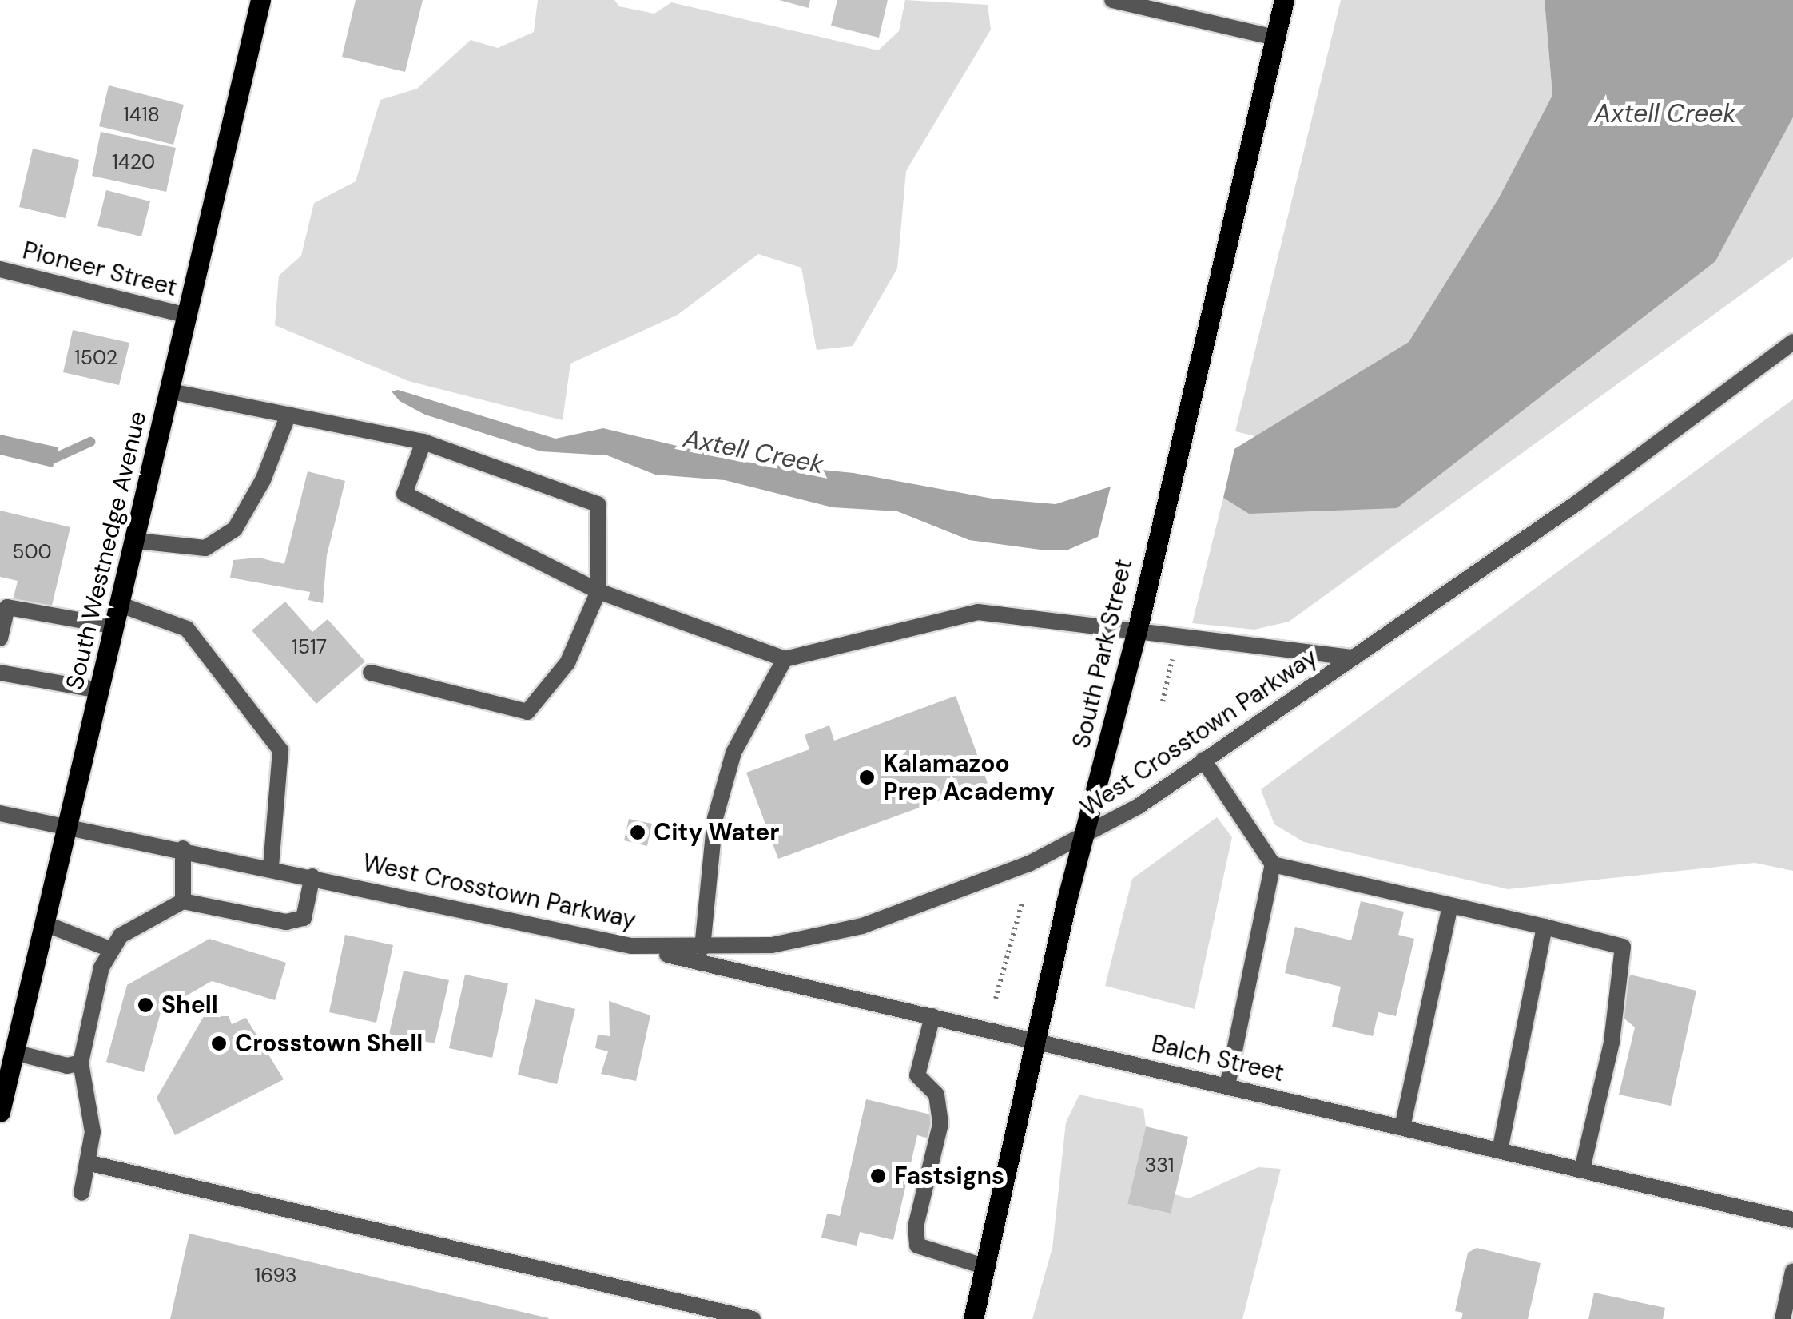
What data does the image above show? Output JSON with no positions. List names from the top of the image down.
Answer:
{
  "streets": {
    "main road": ["South Westnedge Avenue", "South Park Street"],
    "street": ["Pioneer Street", "West Crosstown Parkway", "Balch Street"]
  },
  "crossings": [
    ["Pioneer Street", "South Westnedge Avenue"],
    ["South Westnedge Avenue", "West Crosstown Parkway"],
    ["South Park Street", "West Crosstown Parkway"],
    ["South Park Street", "Balch Street"],
    ["West Crosstown Parkway", "Balch Street"]
  ],
  "water": ["Axtell Creek"],
  "places": [
    "Kalamazoo Prep Academy",
    "City Water",
    "Shell",
    "Crosstown Shell",
    "Fastsigns"
  ],
  "house_numbers": [
    "1418",
    "1420",
    "1502",
    "500",
    "1517",
    "331",
    "1693"
  ]
}
